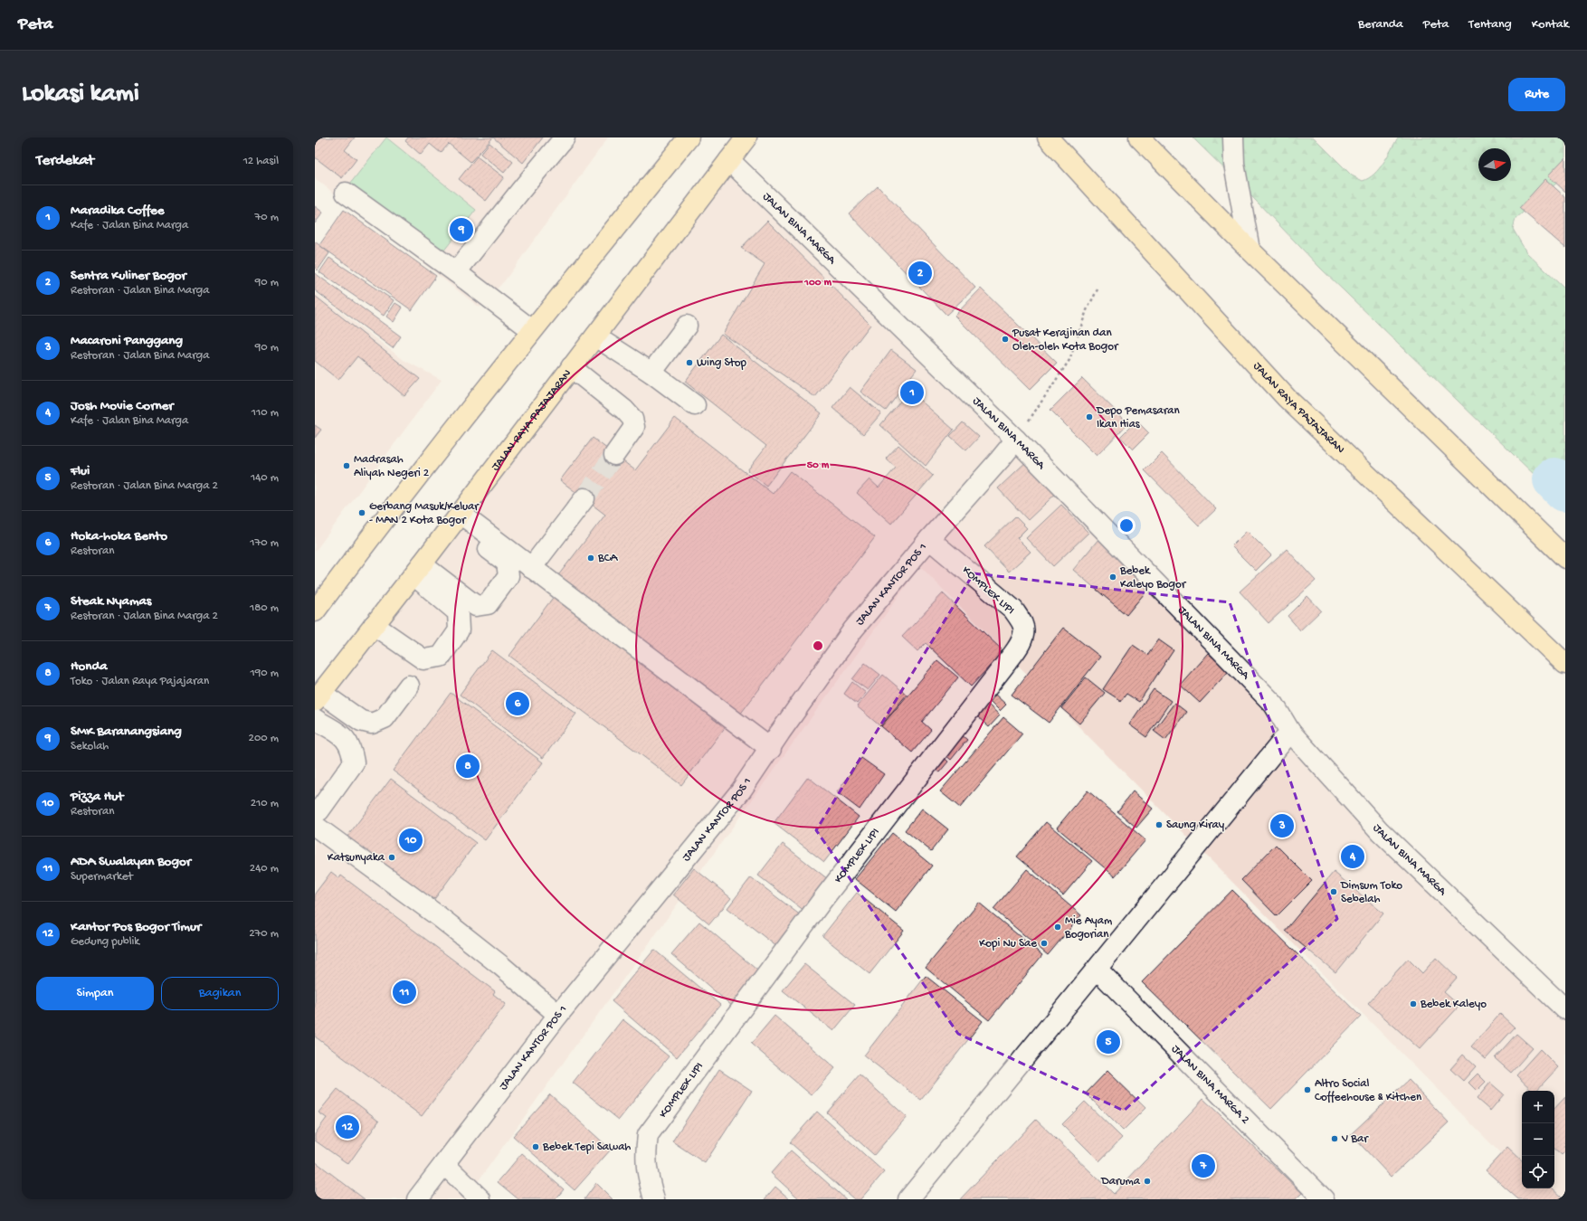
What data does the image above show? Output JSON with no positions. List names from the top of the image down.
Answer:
{
  "streets": {
    "highway": ["JALAN RAYA PAJAJARAN"],
    "street": [
      "JALAN BINA MARGA",
      "JALAN KANTOR POS 1",
      "KOMPLEK LIPI",
      "JALAN BINA MARGA 2"
    ]
  },
  "crossings": [
    ["JALAN BINA MARGA", "JALAN RAYA PAJAJARAN"],
    ["JALAN BINA MARGA", "JALAN KANTOR POS 1"],
    ["JALAN KANTOR POS 1", "KOMPLEK LIPI"]
  ],
  "places": [
    "Pusat Kerajinan dan Oleh-oleh Kota Bogor",
    "Wing Stop",
    "Depo Pemasaran Ikan Hias",
    "Madrasah Aliyah Negeri 2",
    "Gerbang Masuk/Keluar - MAN 2 Kota Bogor",
    "BCA",
    "Bebek Kaleyo Bogor",
    "Saung Kiray",
    "Katsunyaka",
    "Dimsum Toko Sebelah",
    "Mie Ayam Bogorian",
    "Kopi Nu Sae",
    "Bebek Kaleyo",
    "Altro Social Coffeehouse & Kitchen",
    "V Bar",
    "Bebek Tepi Sawah",
    "Daruma"
  ],
  "north": "right",
  "page": {
    "header": "Peta",
    "nav": [
      "Beranda",
      "Peta",
      "Tentang",
      "Kontak"
    ],
    "buttons": [
      "Rute",
      ["Simpan", "Bagikan"]
    ],
    "title": "Lokasi kami",
    "heading": ["Terdekat", "12 hasil"],
    "list": [
      {
        "mark": "1",
        "name": "Maradika Coffee",
        "note": "Kafe · Jalan Bina Marga",
        "value": "70 m"
      },
      {
        "mark": "2",
        "name": "Sentra Kuliner Bogor",
        "note": "Restoran · Jalan Bina Marga",
        "value": "90 m"
      },
      {
        "mark": "3",
        "name": "Macaroni Panggang",
        "note": "Restoran · Jalan Bina Marga",
        "value": "90 m"
      },
      {
        "mark": "4",
        "name": "Josh Movie Corner",
        "note": "Kafe · Jalan Bina Marga",
        "value": "110 m"
      },
      {
        "mark": "5",
        "name": "Flui",
        "note": "Restoran · Jalan Bina Marga 2",
        "value": "140 m"
      },
      {
        "mark": "6",
        "name": "Hoka-hoka Bento",
        "note": "Restoran",
        "value": "170 m"
      },
      {
        "mark": "7",
        "name": "Steak Nyamas",
        "note": "Restoran · Jalan Bina Marga 2",
        "value": "180 m"
      },
      {
        "mark": "8",
        "name": "Honda",
        "note": "Toko · Jalan Raya Pajajaran",
        "value": "190 m"
      },
      {
        "mark": "9",
        "name": "SMK Baranangsiang",
        "note": "Sekolah",
        "value": "200 m"
      },
      {
        "mark": "10",
        "name": "Pizza Hut",
        "note": "Restoran",
        "value": "210 m"
      },
      {
        "mark": "11",
        "name": "ADA Swalayan Bogor",
        "note": "Supermarket",
        "value": "240 m"
      },
      {
        "mark": "12",
        "name": "Kantor Pos Bogor Timur",
        "note": "Gedung publik",
        "value": "270 m"
      }
    ],
    "pins": [
      "9",
      "2",
      "1",
      "6",
      "8",
      "3",
      "10",
      "4",
      "11",
      "5",
      "12",
      "7"
    ],
    "map_buttons": ["+", "−"]
  },
  "rings": ["100 m", "50 m"]
}
